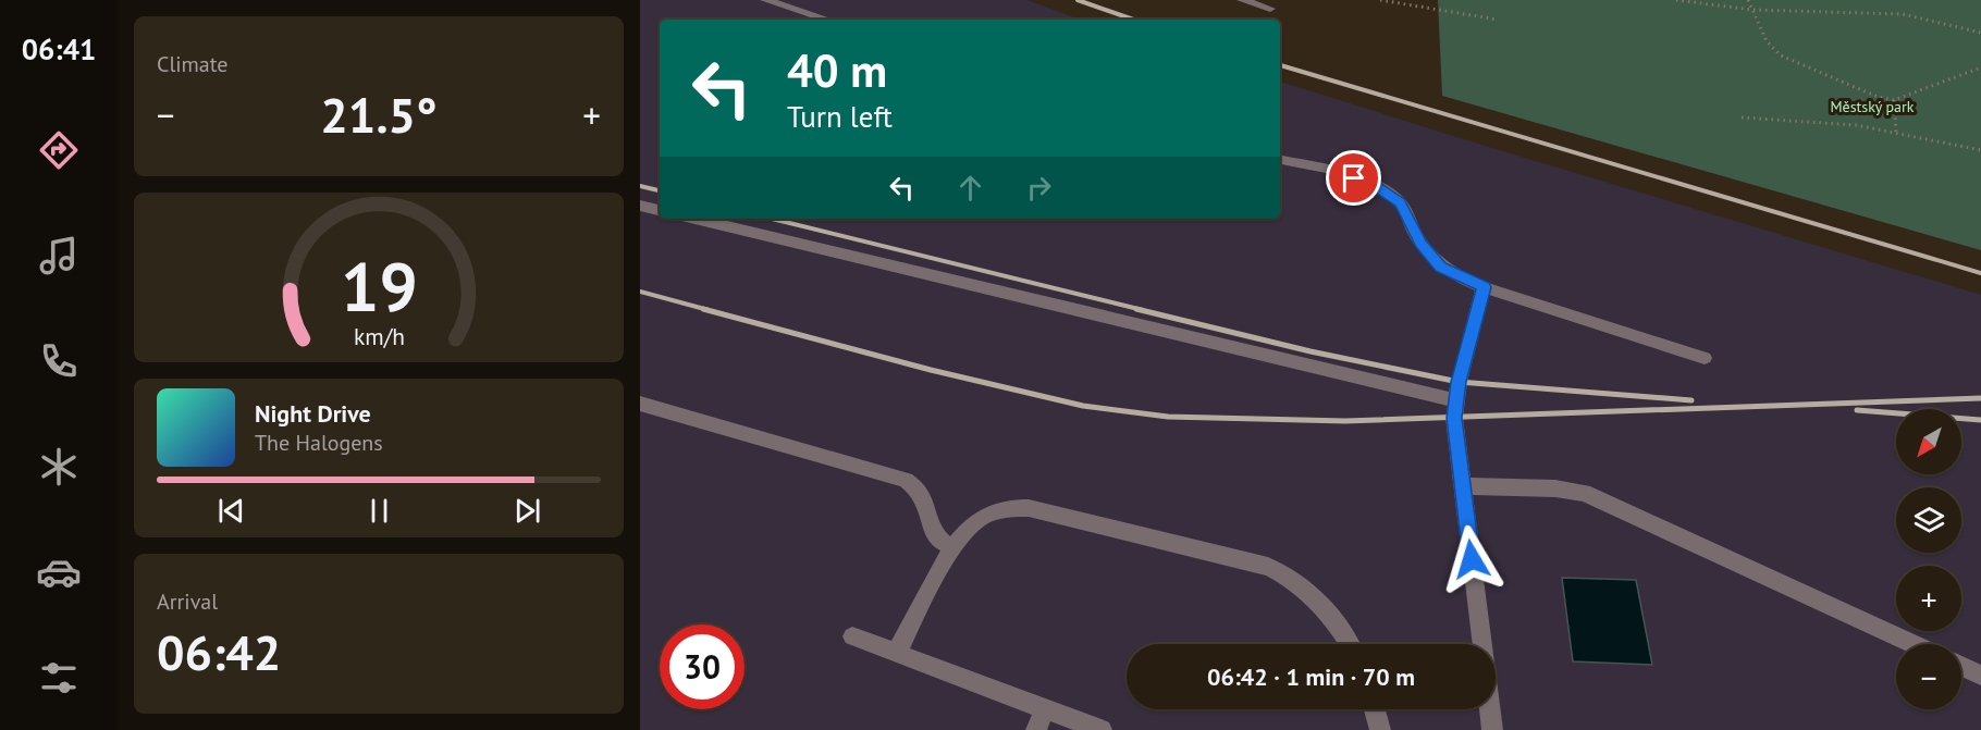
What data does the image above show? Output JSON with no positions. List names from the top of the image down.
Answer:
{
  "parks": ["Městský park"],
  "north": "bottom left",
  "page": {
    "tabs": "06:41",
    "tile": [
      "Climate",
      ["Arrival", "06:42"]
    ],
    "turn": ["40 m", "Turn left"],
    "heat": ["−", "21.5°", "+"],
    "song": ["Night Drive", "The Halogens"],
    "map_buttons": ["+", "−"],
    "limit": "30",
    "trip": "06:42 · 1 min · 70 m",
    "gauge": ["19", "km/h"]
  }
}
